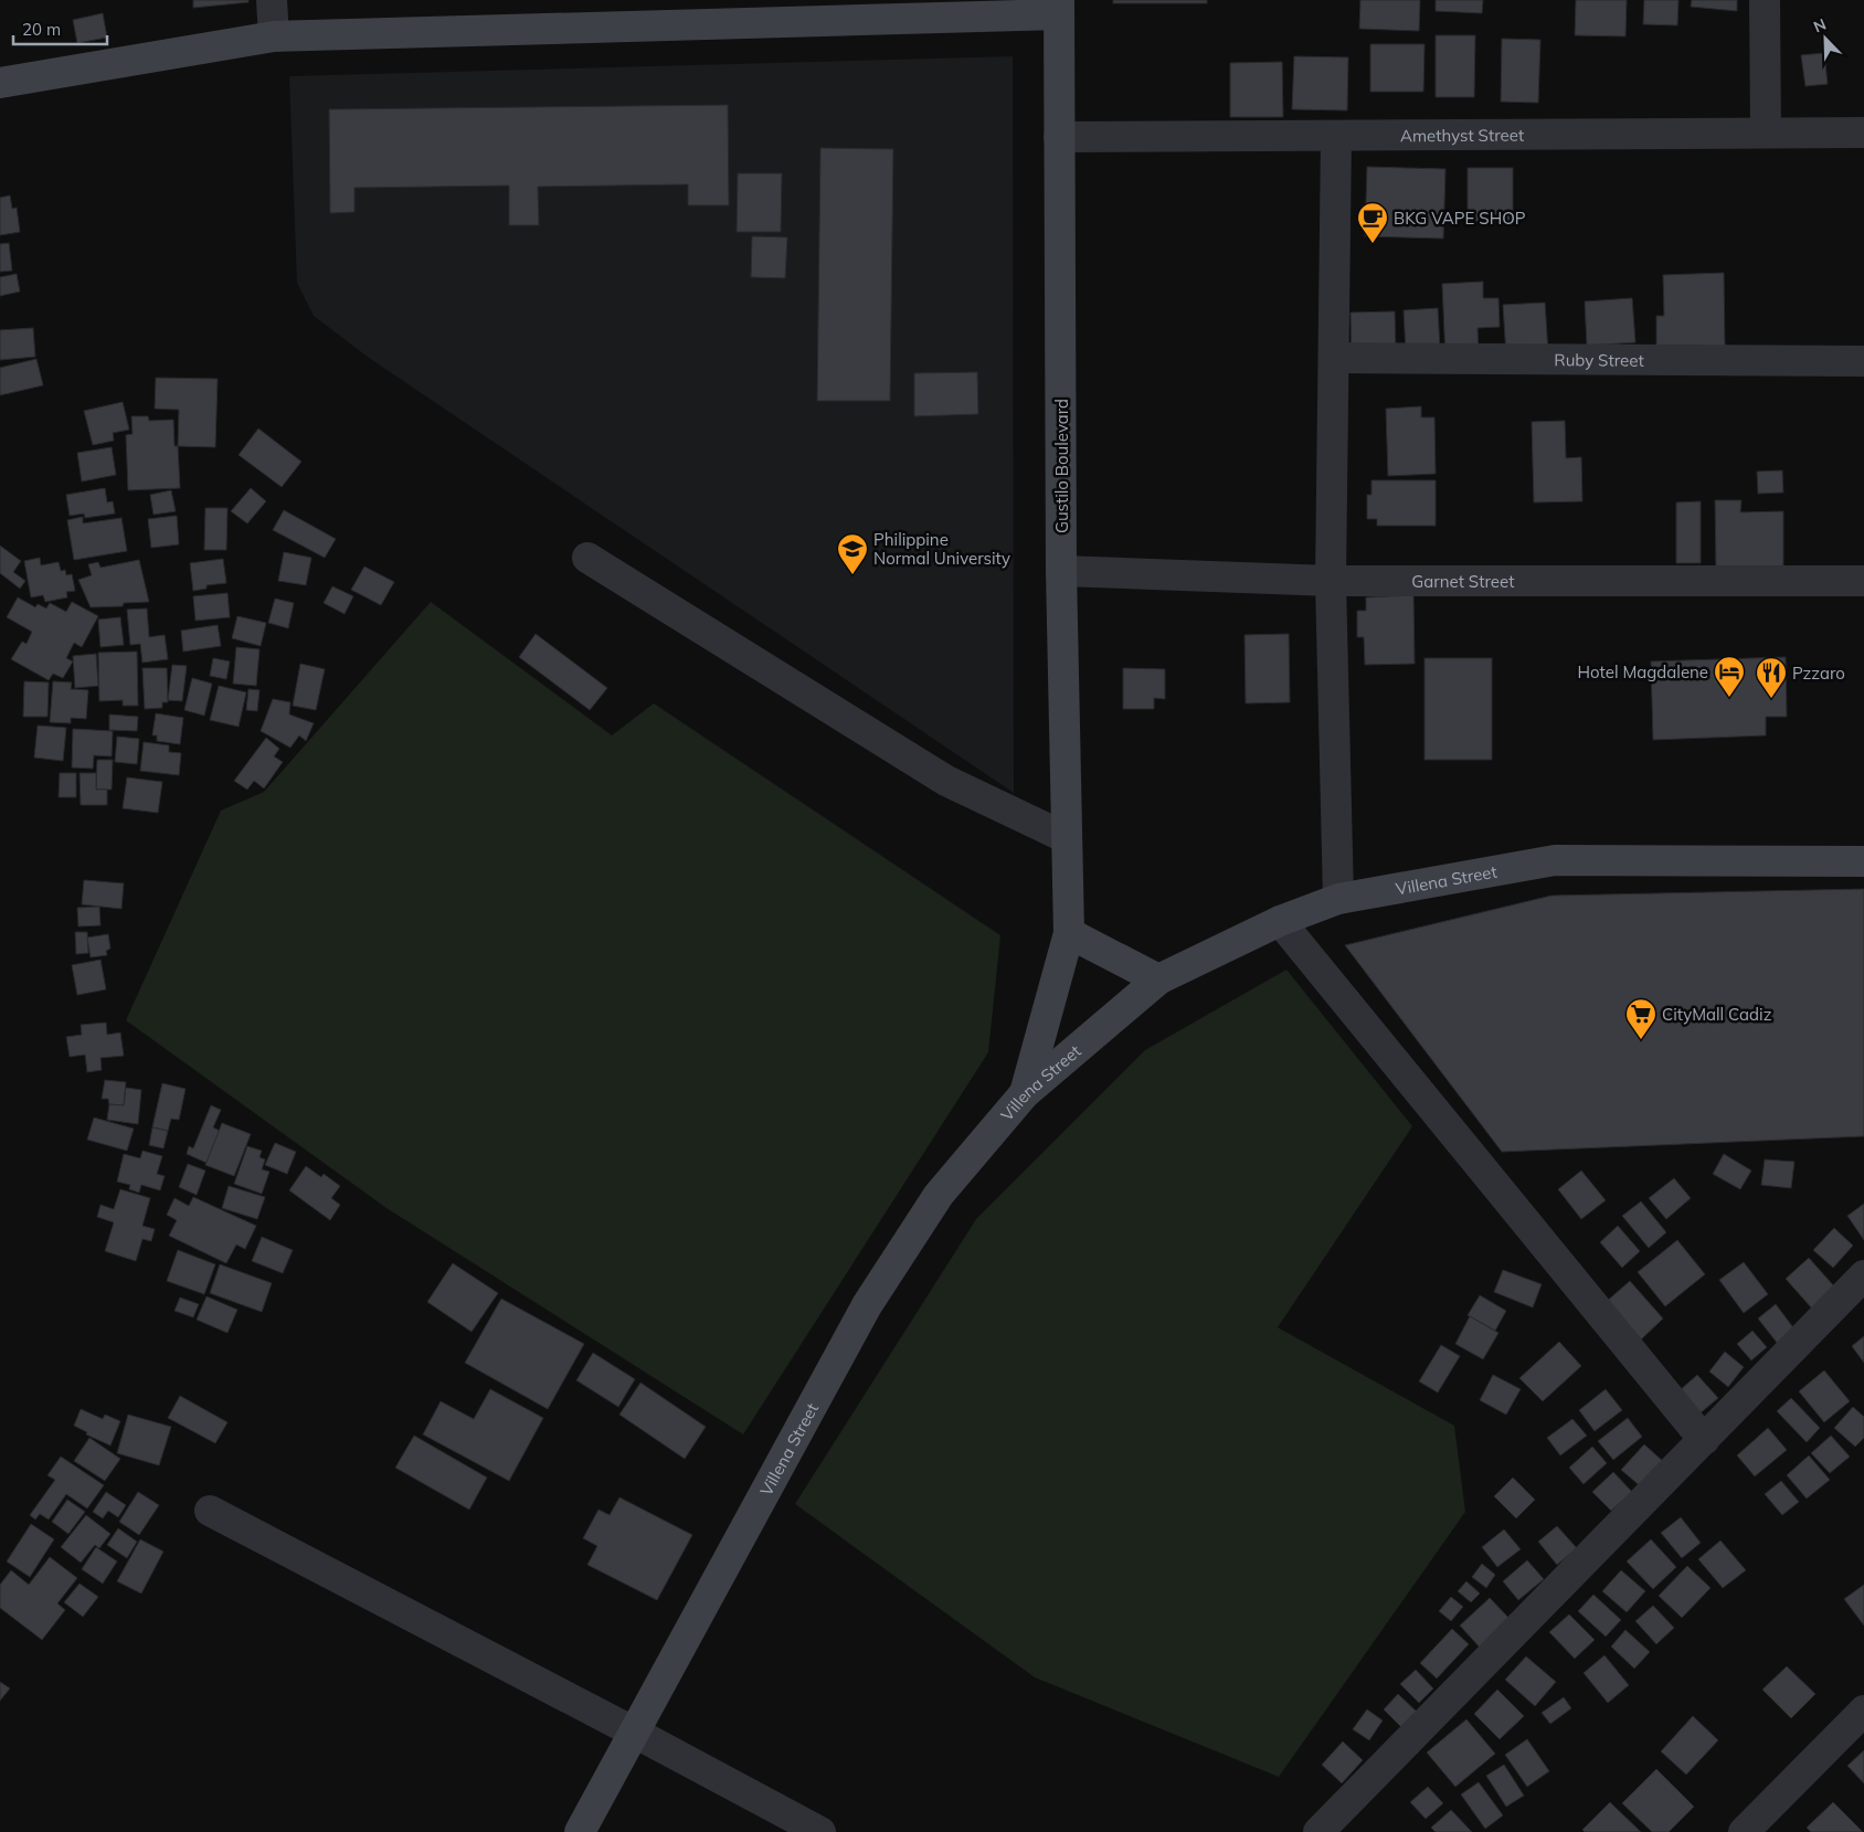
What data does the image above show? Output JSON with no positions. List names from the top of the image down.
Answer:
{
  "streets": {
    "street": [
      "Amethyst Street",
      "Ruby Street",
      "Gustilo Boulevard",
      "Garnet Street",
      "Villena Street"
    ]
  },
  "crossings": [
    ["Amethyst Street", "Gustilo Boulevard"],
    ["Gustilo Boulevard", "Garnet Street"],
    ["Gustilo Boulevard", "Villena Street"]
  ],
  "places": {
    "cafe": ["BKG VAPE SHOP"],
    "school or university": ["Philippine Normal University"],
    "hotel": ["Hotel Magdalene"],
    "restaurant": ["Pzzaro"],
    "supermarket": ["CityMall Cadiz"]
  },
  "scale_bar": "20 m",
  "north": "top left"
}
